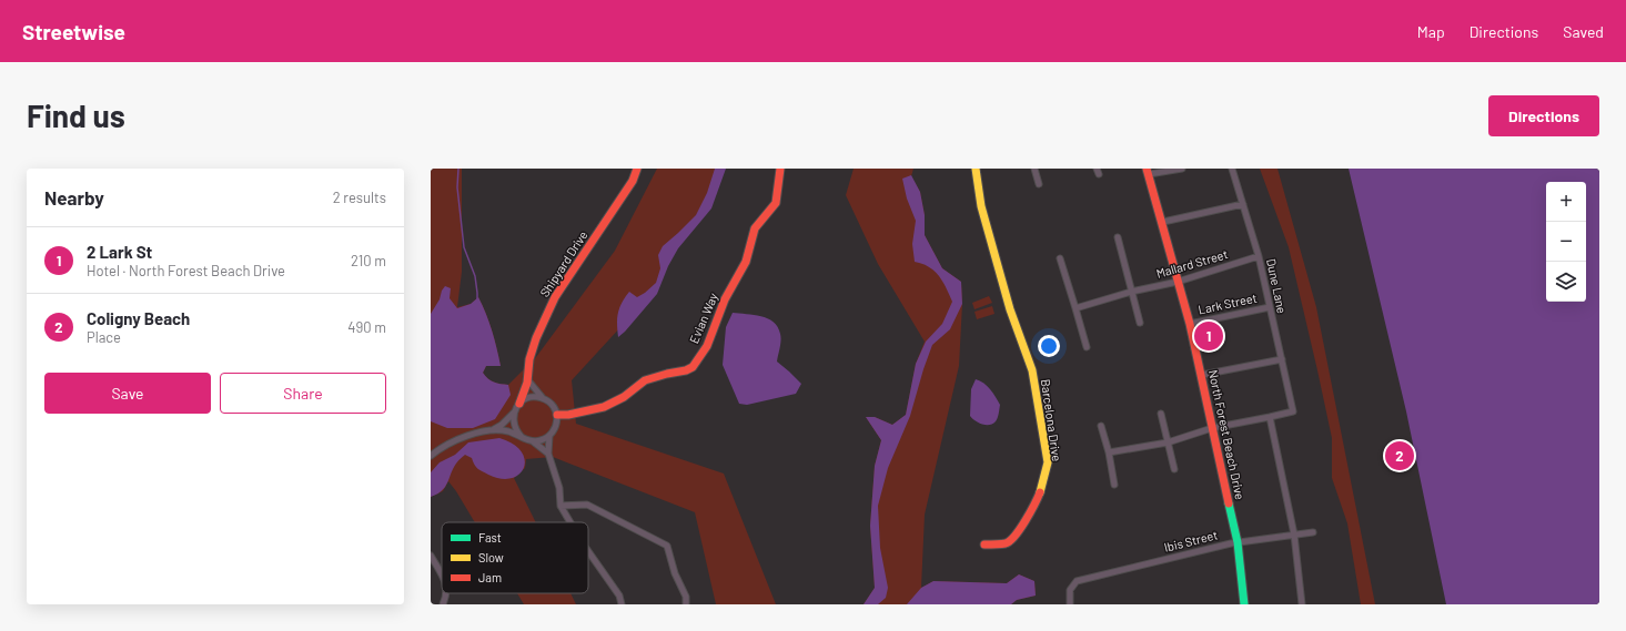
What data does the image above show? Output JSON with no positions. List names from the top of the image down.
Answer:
{
  "streets": {
    "street": [
      "Shipyard Drive",
      "Mallard Street",
      "Dune Lane",
      "Lark Street",
      "Evian Way",
      "Barcelona Drive",
      "North Forest Beach Drive",
      "Ibis Street"
    ]
  },
  "crossings": [
    ["Shipyard Drive", "Evian Way"],
    ["Mallard Street", "Dune Lane"],
    ["Mallard Street", "North Forest Beach Drive"],
    ["Dune Lane", "Lark Street"],
    ["Lark Street", "North Forest Beach Drive"],
    ["North Forest Beach Drive", "Ibis Street"]
  ],
  "legend": ["Fast", "Slow", "Jam"],
  "page": {
    "header": "Streetwise",
    "nav": ["Map", "Directions", "Saved"],
    "buttons": [
      "Directions",
      ["Save", "Share"]
    ],
    "title": "Find us",
    "heading": ["Nearby", "2 results"],
    "map_buttons": ["+", "−"],
    "list": [
      {
        "mark": "1",
        "name": "2 Lark St",
        "note": "Hotel · North Forest Beach Drive",
        "value": "210 m"
      },
      {
        "mark": "2",
        "name": "Coligny Beach",
        "note": "Place",
        "value": "490 m"
      }
    ],
    "pins": ["1", "2"]
  }
}
